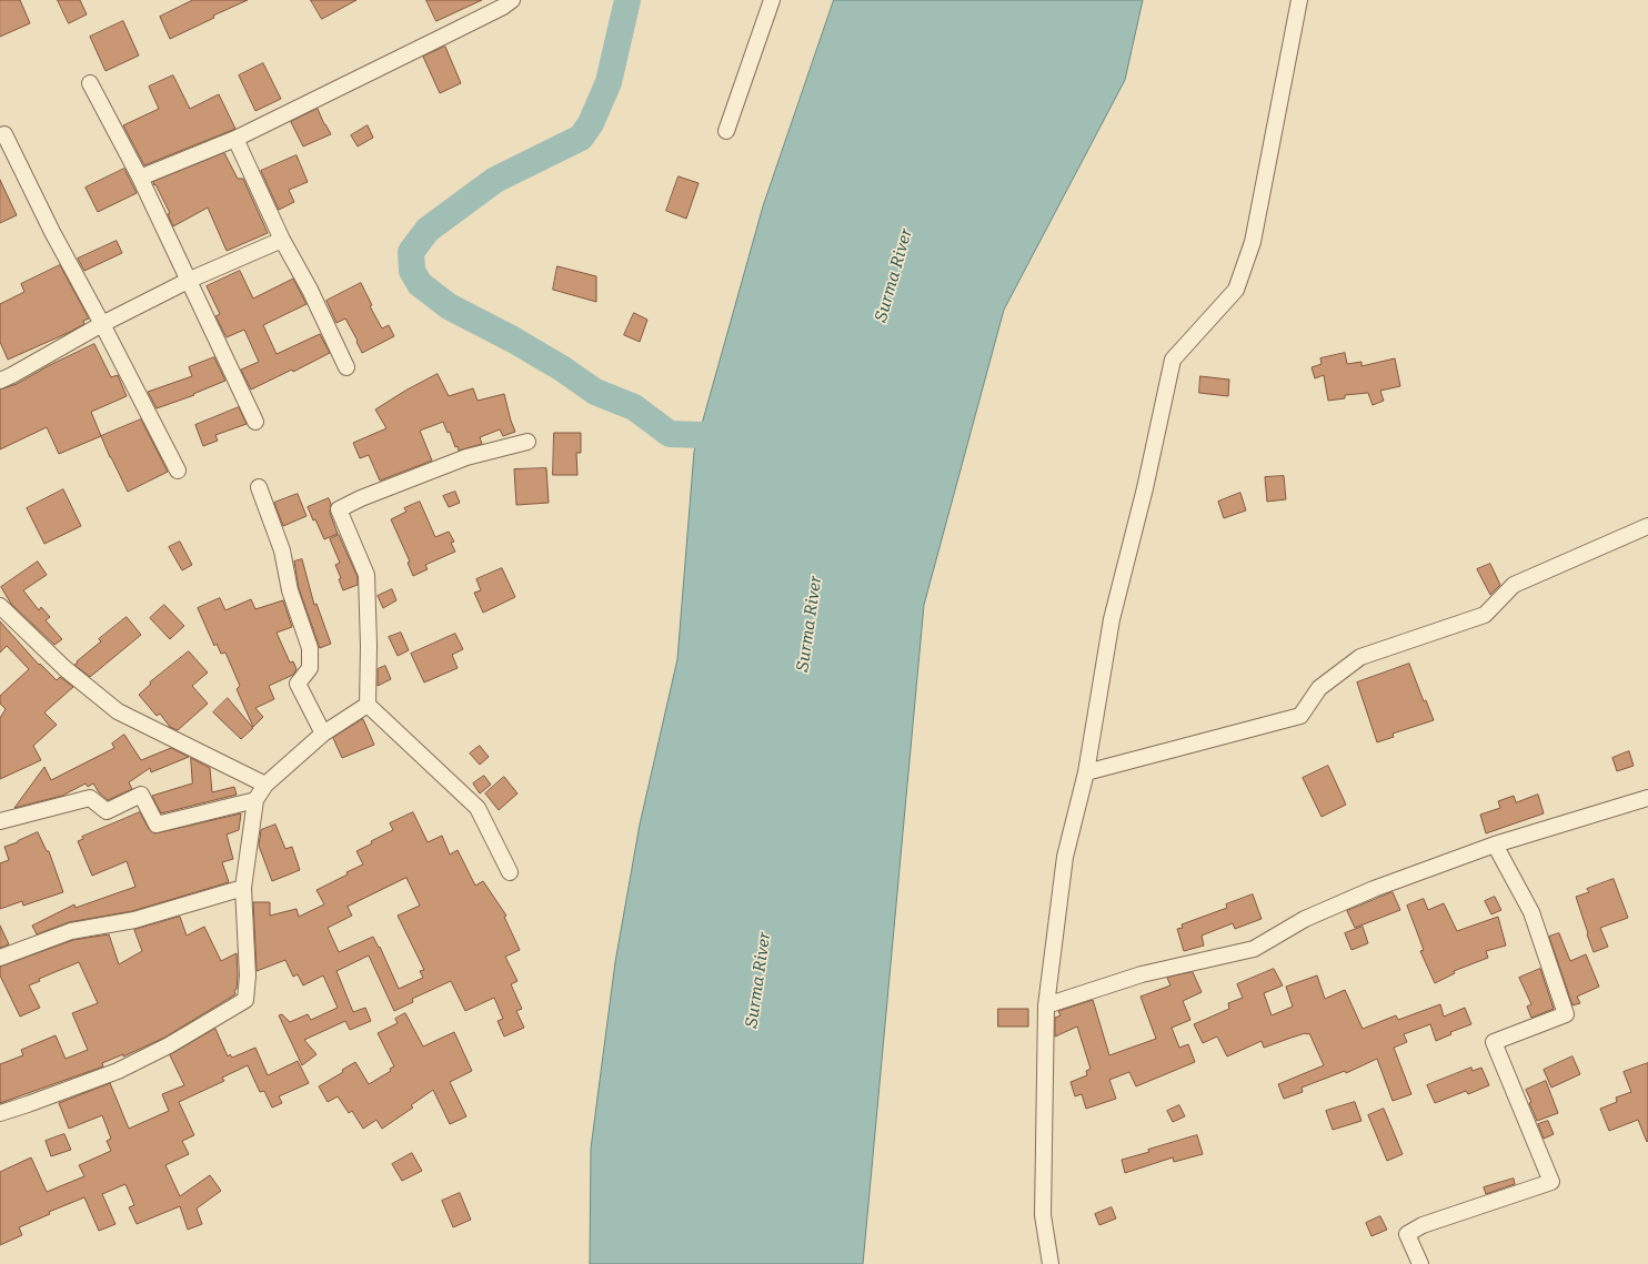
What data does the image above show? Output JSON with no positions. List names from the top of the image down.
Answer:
{
  "water": ["Surma River"]
}
